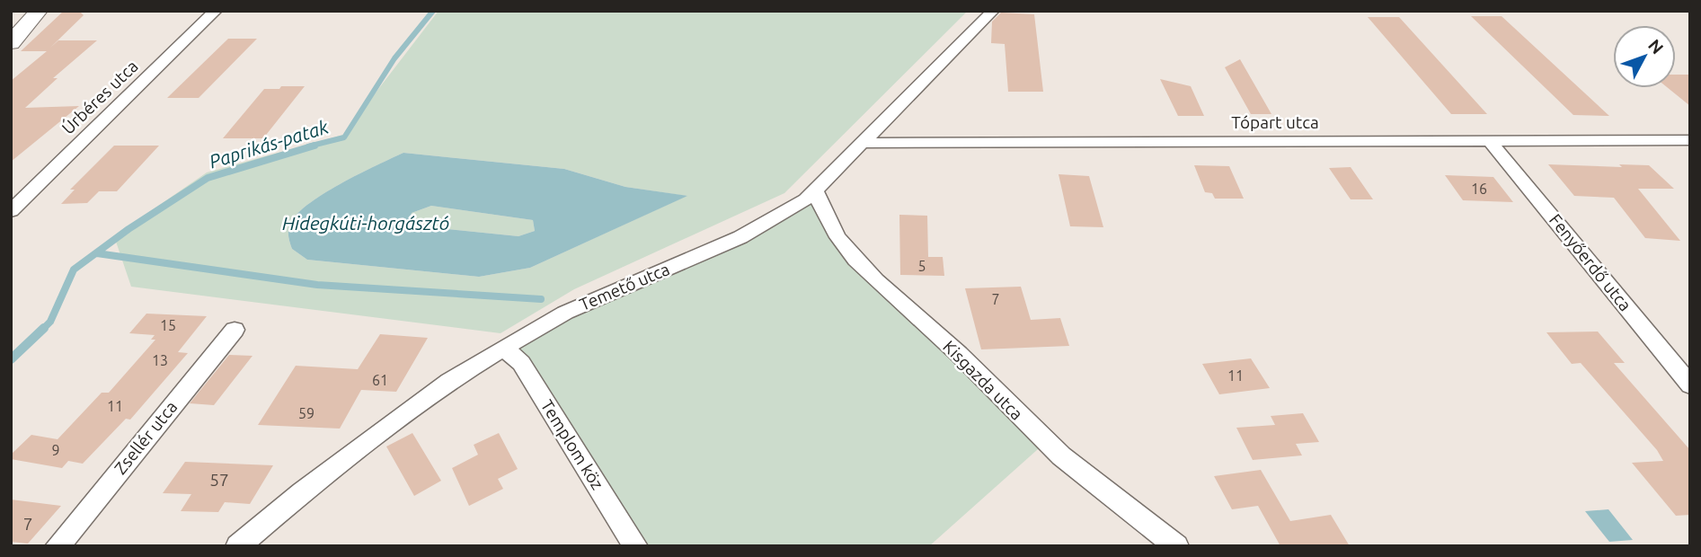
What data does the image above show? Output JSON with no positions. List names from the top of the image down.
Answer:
{
  "streets": {
    "street": [
      "Úrbéres utca",
      "Tópart utca",
      "Fenyőerdő utca",
      "Temető utca",
      "Kisgazda utca",
      "Zsellér utca",
      "Templom köz"
    ]
  },
  "crossings": [
    ["Tópart utca", "Fenyőerdő utca"],
    ["Tópart utca", "Temető utca"],
    ["Temető utca", "Kisgazda utca"],
    ["Temető utca", "Templom köz"]
  ],
  "water": ["Paprikás-patak", "Hidegkúti-horgásztó"],
  "house_numbers": [
    "16",
    "5",
    "7",
    "15",
    "13",
    "11",
    "61",
    "11",
    "59",
    "9",
    "57",
    "7"
  ],
  "north": "top right"
}
